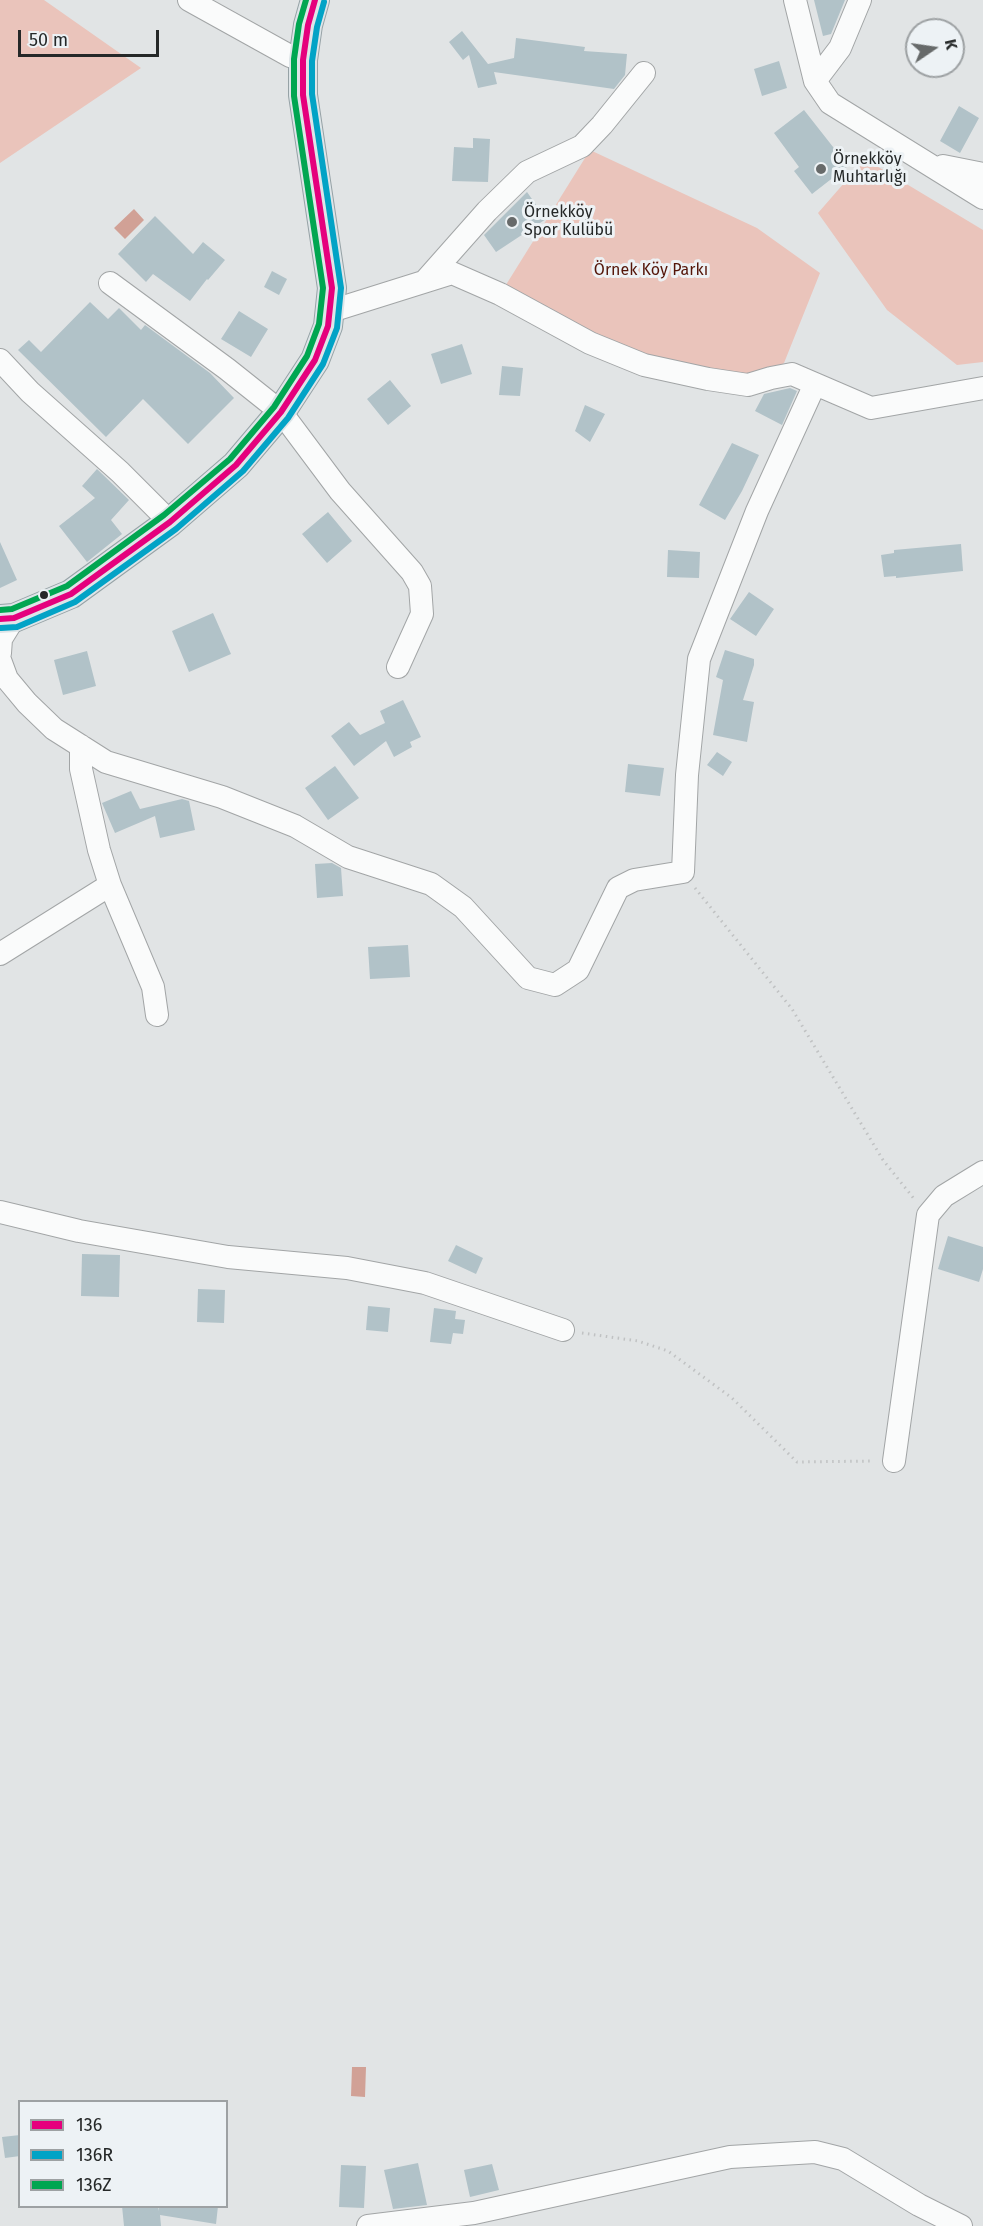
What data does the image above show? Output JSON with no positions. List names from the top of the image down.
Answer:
{
  "parks": ["Örnek Köy Parkı"],
  "places": ["Örnekköy Muhtarlığı", "Örnekköy Spor Kulübü"],
  "lines": ["transit line 136", "transit line 136Z", "transit line 136R"],
  "legend": ["136", "136R", "136Z"],
  "scale_bar": "50 m",
  "north": "right"
}
